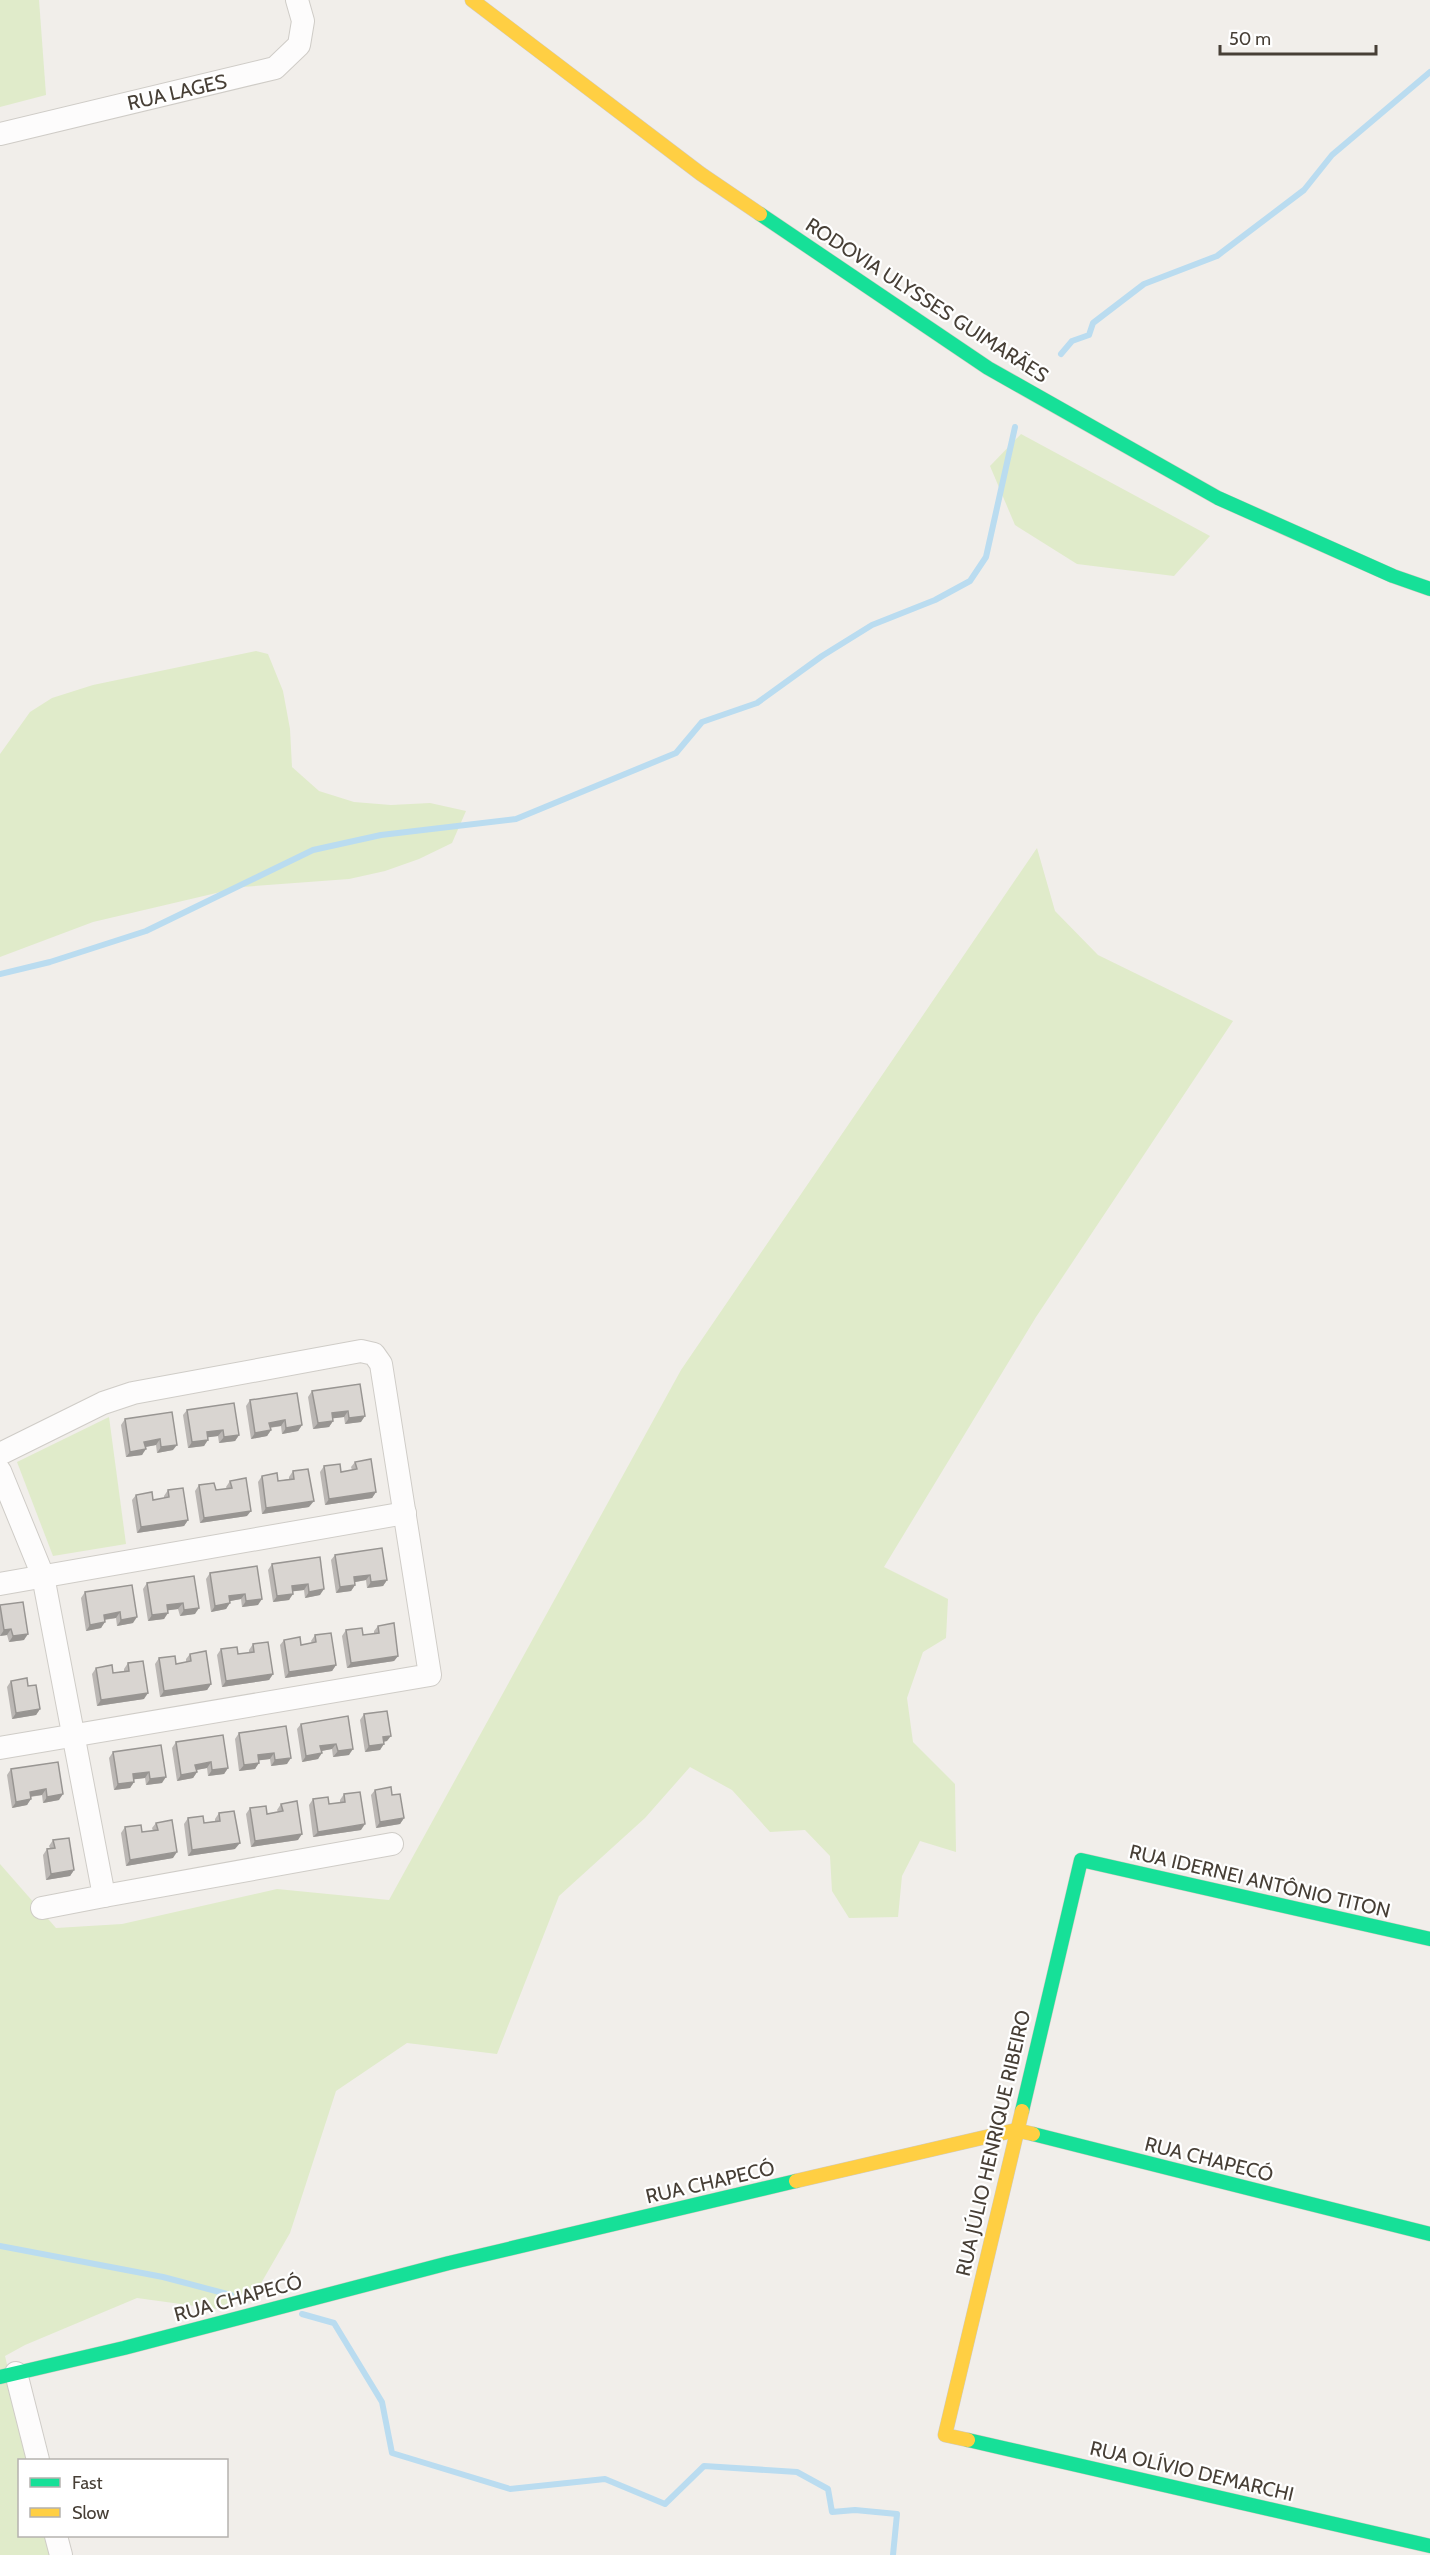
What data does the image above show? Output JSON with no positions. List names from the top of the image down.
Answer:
{
  "streets": {
    "main road": [
      "RODOVIA ULYSSES GUIMARÃES",
      "RUA IDERNEI ANTÔNIO TITON",
      "RUA JÚLIO HENRIQUE RIBEIRO",
      "RUA CHAPECÓ",
      "RUA OLÍVIO DEMARCHI"
    ],
    "street": ["RUA LAGES"]
  },
  "crossings": [
    ["RUA IDERNEI ANTÔNIO TITON", "RUA JÚLIO HENRIQUE RIBEIRO"],
    ["RUA JÚLIO HENRIQUE RIBEIRO", "RUA CHAPECÓ"],
    ["RUA JÚLIO HENRIQUE RIBEIRO", "RUA OLÍVIO DEMARCHI"]
  ],
  "legend": ["Fast", "Slow"],
  "scale_bar": "50 m"
}
